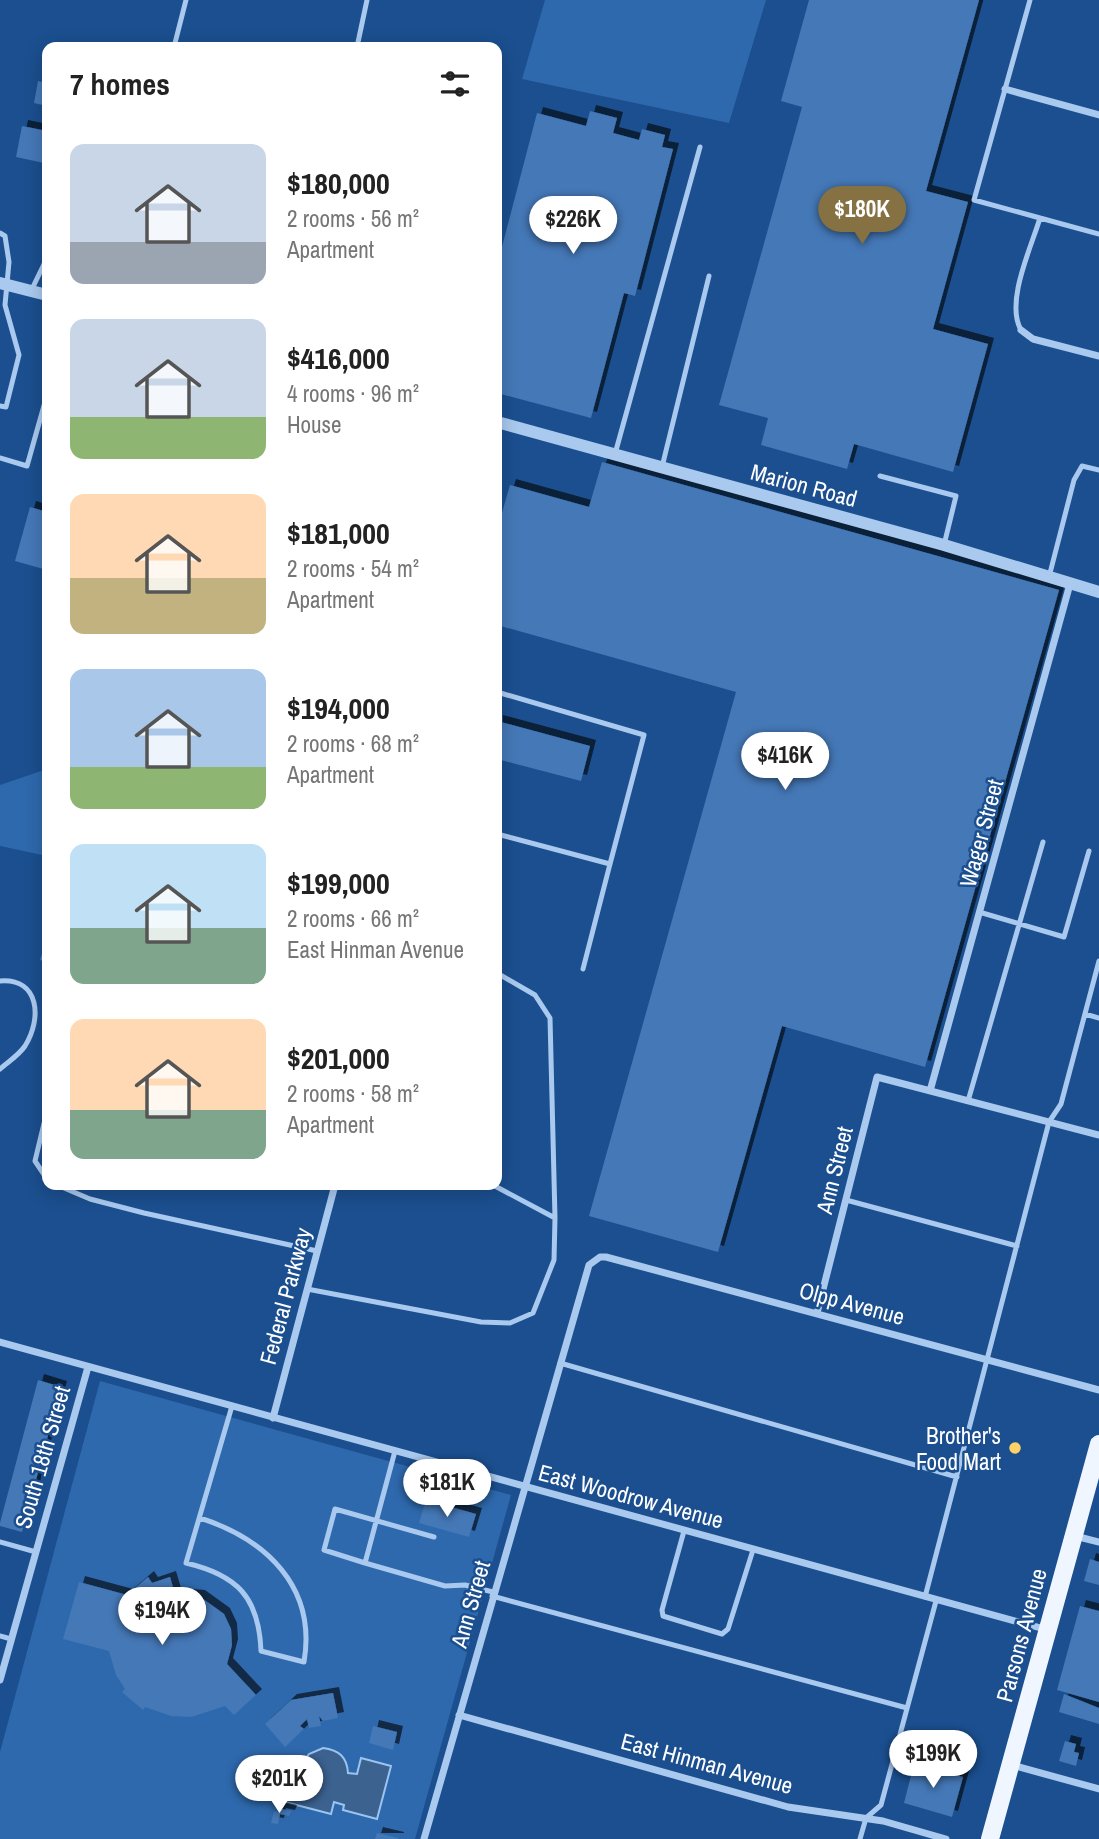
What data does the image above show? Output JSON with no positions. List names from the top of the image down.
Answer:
{
  "streets": {
    "main road": ["Parsons Avenue"],
    "street": [
      "Marion Road",
      "Wager Street",
      "Ann Street",
      "Federal Parkway",
      "Olpp Avenue",
      "South 18th Street",
      "East Woodrow Avenue",
      "East Hinman Avenue"
    ]
  },
  "crossings": [
    ["Marion Road", "Wager Street"],
    ["Wager Street", "Ann Street"],
    ["Ann Street", "Olpp Avenue"],
    ["Ann Street", "East Woodrow Avenue"],
    ["Ann Street", "East Hinman Avenue"],
    ["Federal Parkway", "East Woodrow Avenue"],
    ["South 18th Street", "East Woodrow Avenue"],
    ["East Woodrow Avenue", "Parsons Avenue"]
  ],
  "places": ["Brother's Food Mart"],
  "page": {
    "heading": "7 homes",
    "list": [
      {
        "name": "$180,000",
        "note": "2 rooms · 56 m² · Apartment"
      },
      {
        "name": "$416,000",
        "note": "4 rooms · 96 m² · House"
      },
      {
        "name": "$181,000",
        "note": "2 rooms · 54 m² · Apartment"
      },
      {
        "name": "$194,000",
        "note": "2 rooms · 68 m² · Apartment"
      },
      {
        "name": "$199,000",
        "note": "2 rooms · 66 m² · East Hinman Avenue"
      },
      {
        "name": "$201,000",
        "note": "2 rooms · 58 m² · Apartment"
      }
    ],
    "price": [
      "$180K",
      "$226K",
      "$416K",
      "$181K",
      "$194K",
      "$199K",
      "$201K"
    ]
  }
}
